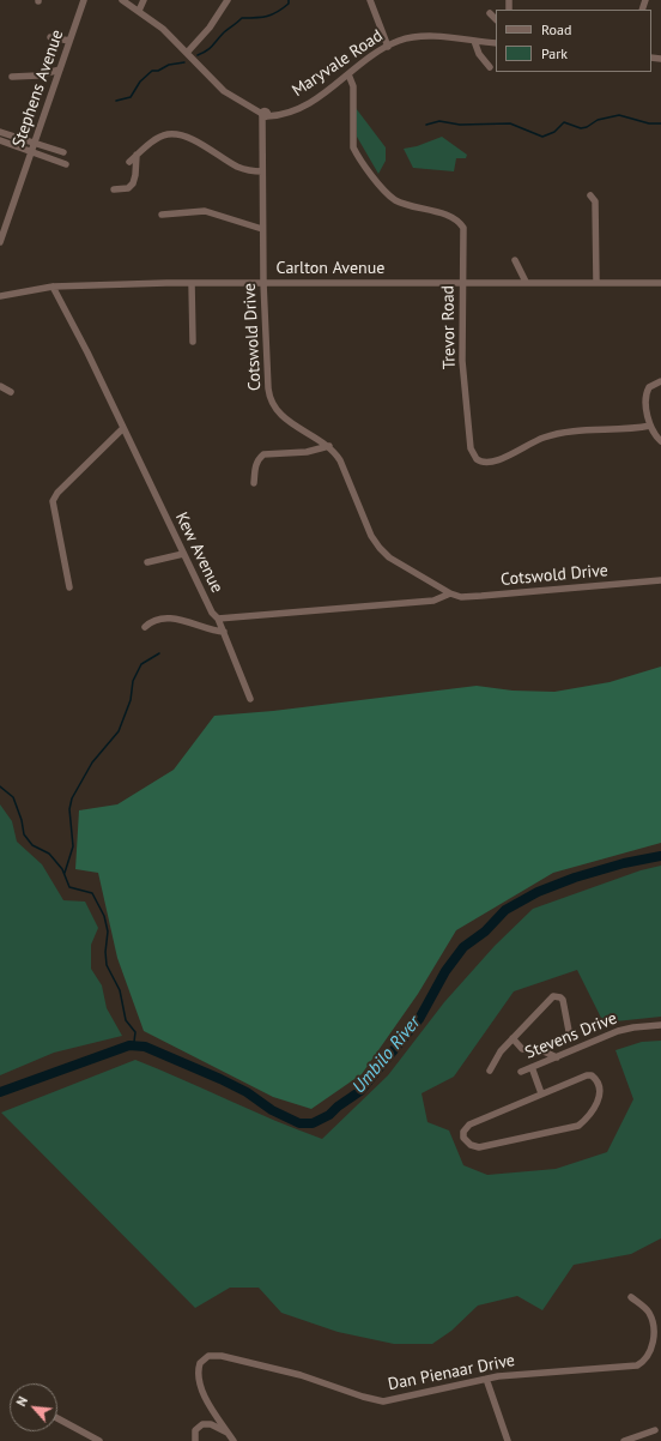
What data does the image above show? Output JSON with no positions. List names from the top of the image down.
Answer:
{
  "streets": {
    "street": [
      "Maryvale Road",
      "Stephens Avenue",
      "Carlton Avenue",
      "Trevor Road",
      "Cotswold Drive",
      "Kew Avenue",
      "Stevens Drive",
      "Dan Pienaar Drive"
    ]
  },
  "crossings": [
    ["Maryvale Road", "Trevor Road"],
    ["Maryvale Road", "Cotswold Drive"],
    ["Carlton Avenue", "Trevor Road"],
    ["Carlton Avenue", "Cotswold Drive"],
    ["Carlton Avenue", "Kew Avenue"],
    ["Cotswold Drive", "Kew Avenue"]
  ],
  "water": ["Umbilo River"],
  "legend": ["Road", "Park"],
  "north": "top left"
}
